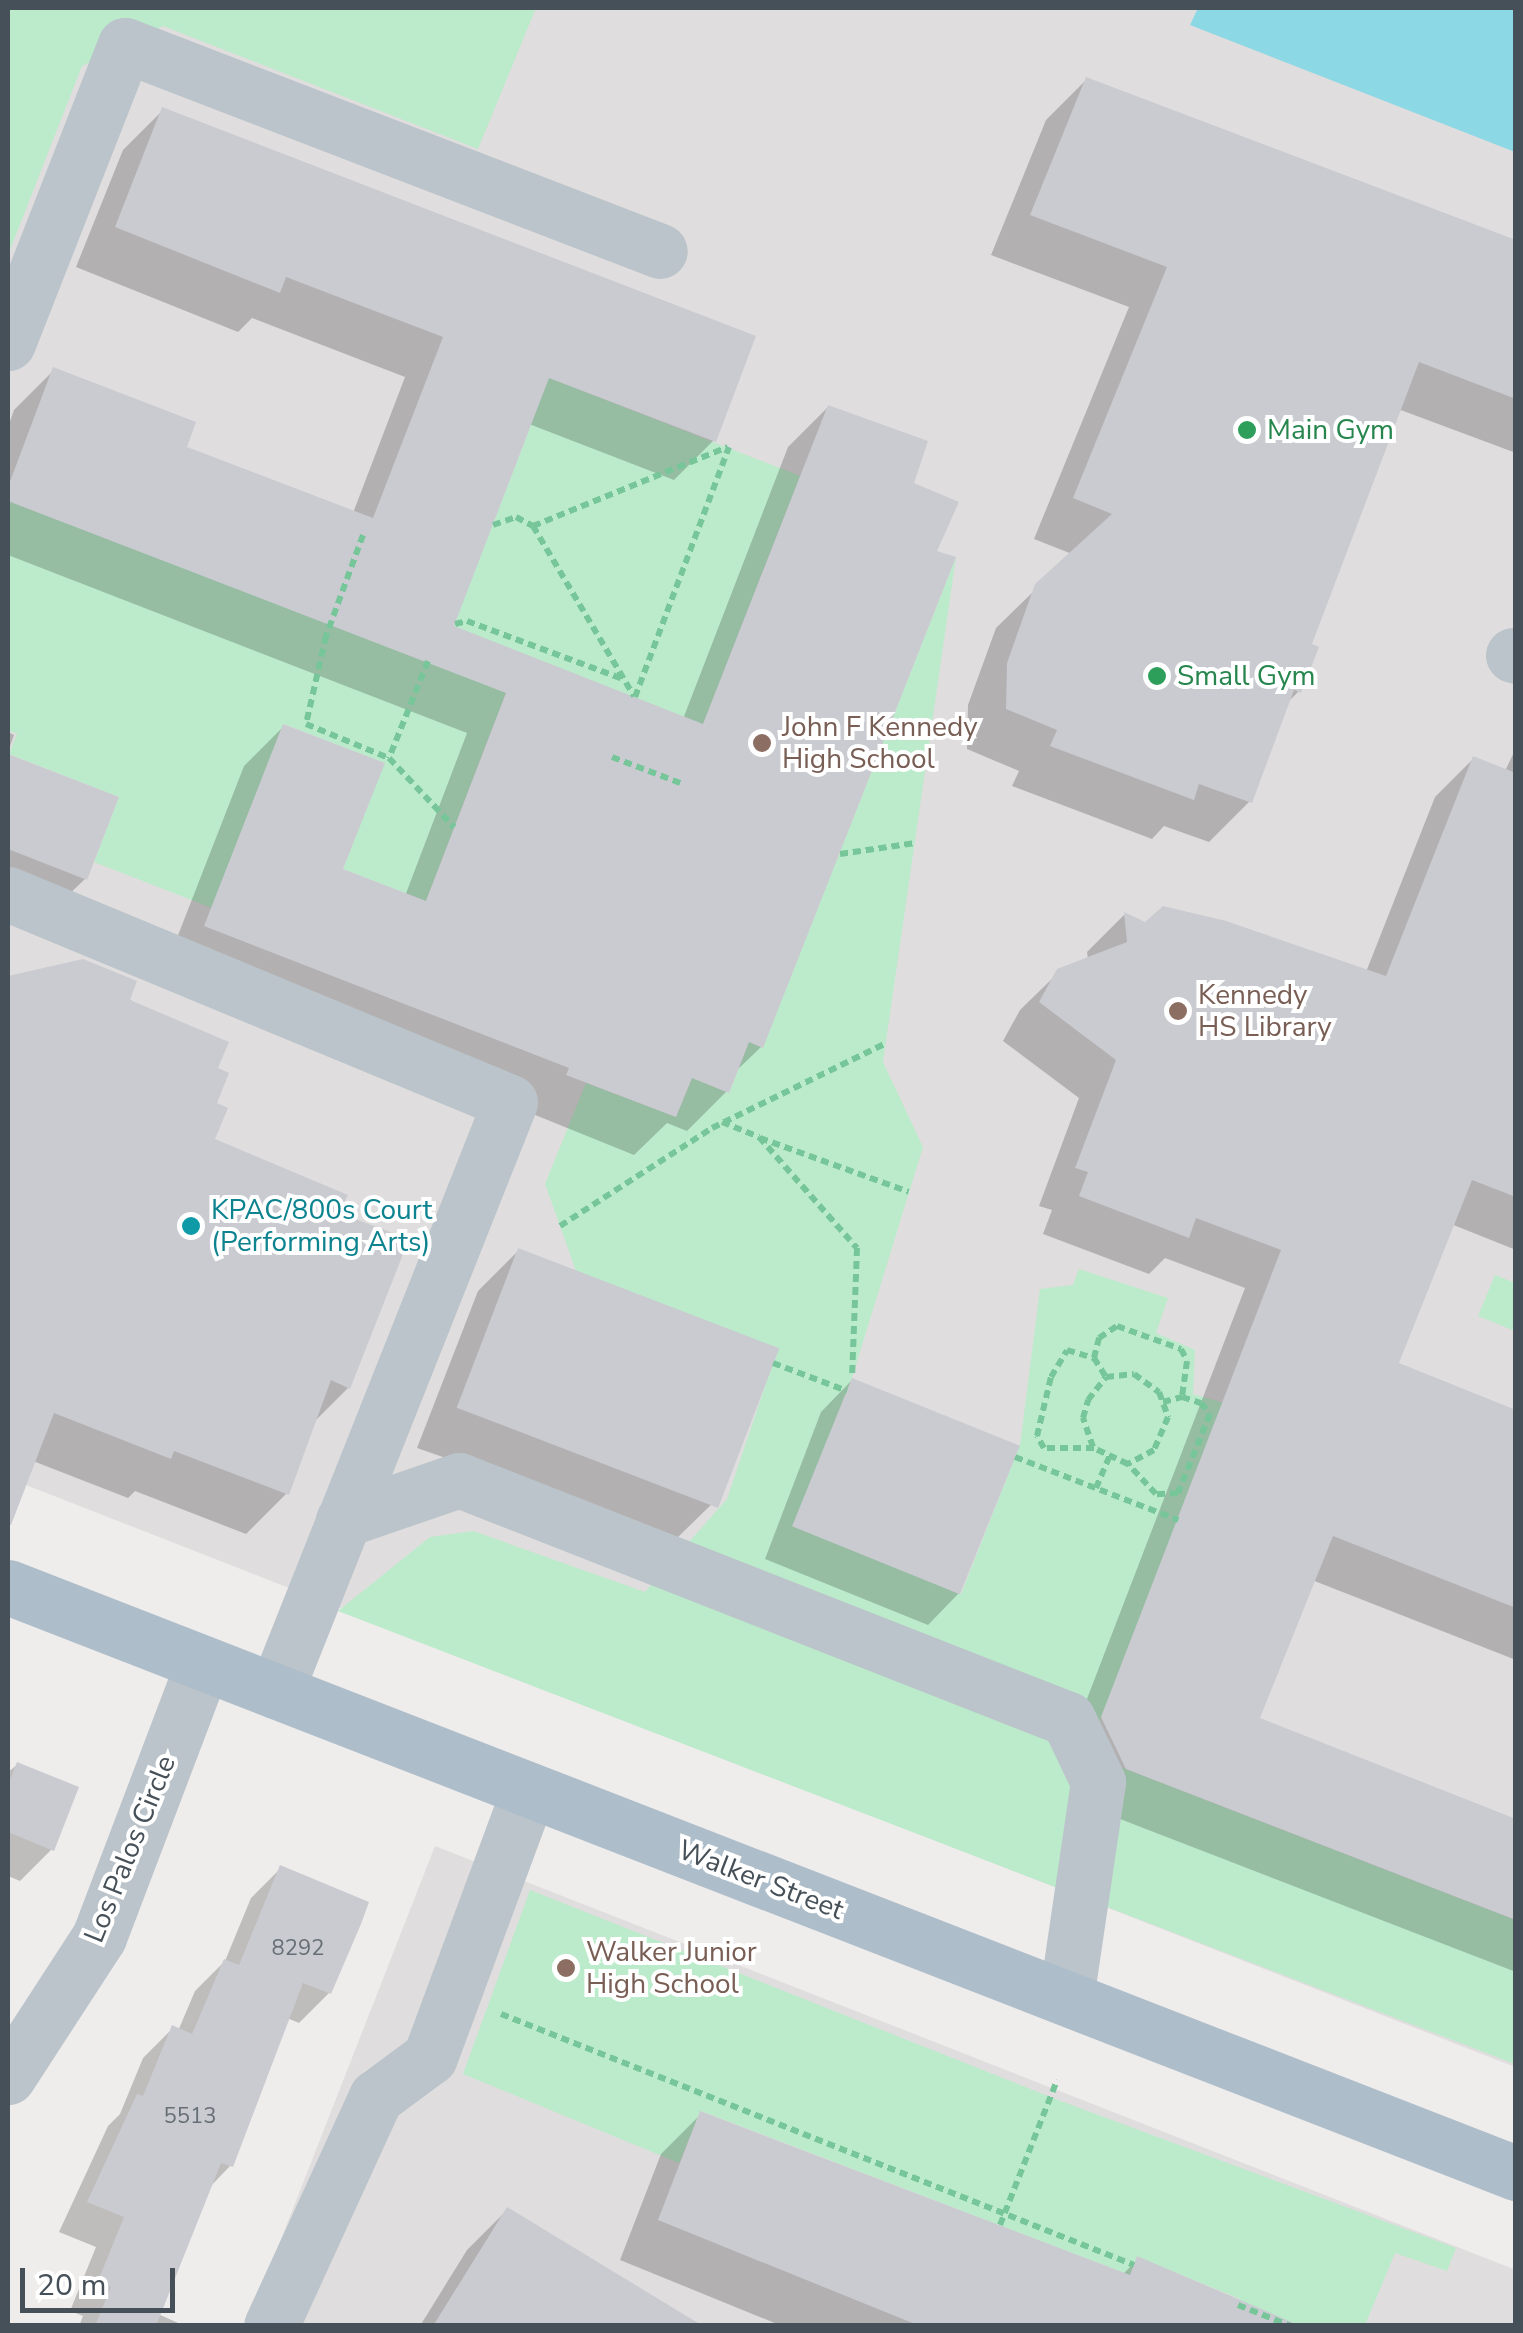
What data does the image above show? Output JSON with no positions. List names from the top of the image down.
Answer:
{
  "streets": {
    "main road": ["Walker Street"],
    "street": ["Los Palos Circle"]
  },
  "crossings": [
    ["Los Palos Circle", "Walker Street"]
  ],
  "places": [
    "Main Gym",
    "Small Gym",
    "John F Kennedy High School",
    "Kennedy HS Library",
    "KPAC/800s Court (Performing Arts)",
    "Walker Junior High School"
  ],
  "house_numbers": ["8292", "5513"],
  "scale_bar": "20 m"
}
